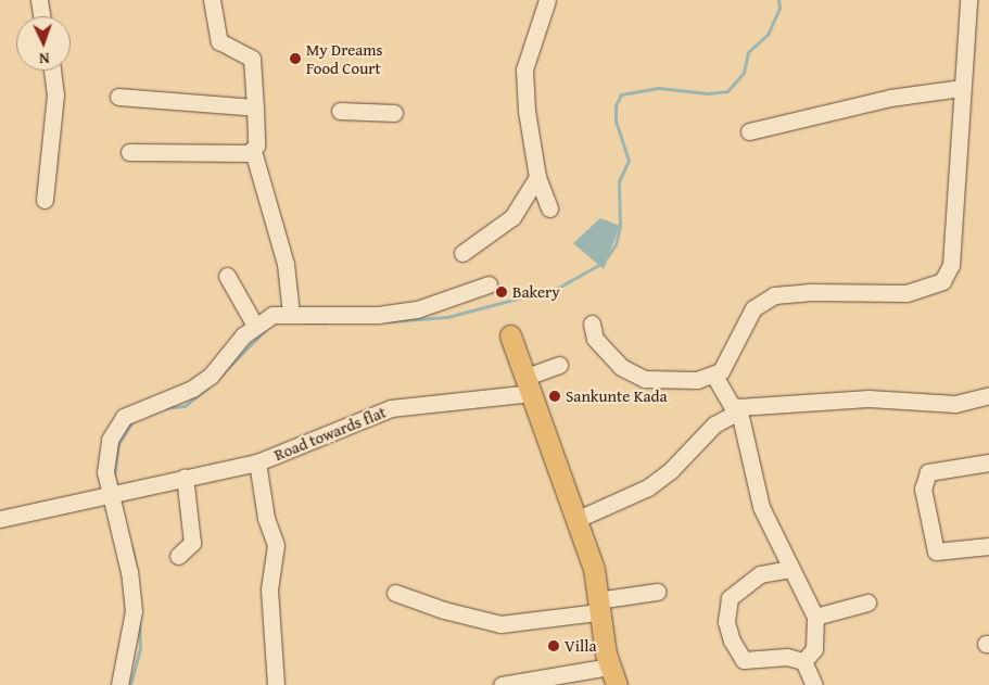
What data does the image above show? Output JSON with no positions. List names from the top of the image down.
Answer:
{
  "streets": {
    "street": ["Road towards flat"]
  },
  "places": [
    "My Dreams Food Court",
    "Bakery",
    "Sankunte Kada",
    "Villa"
  ],
  "north": "bottom"
}
